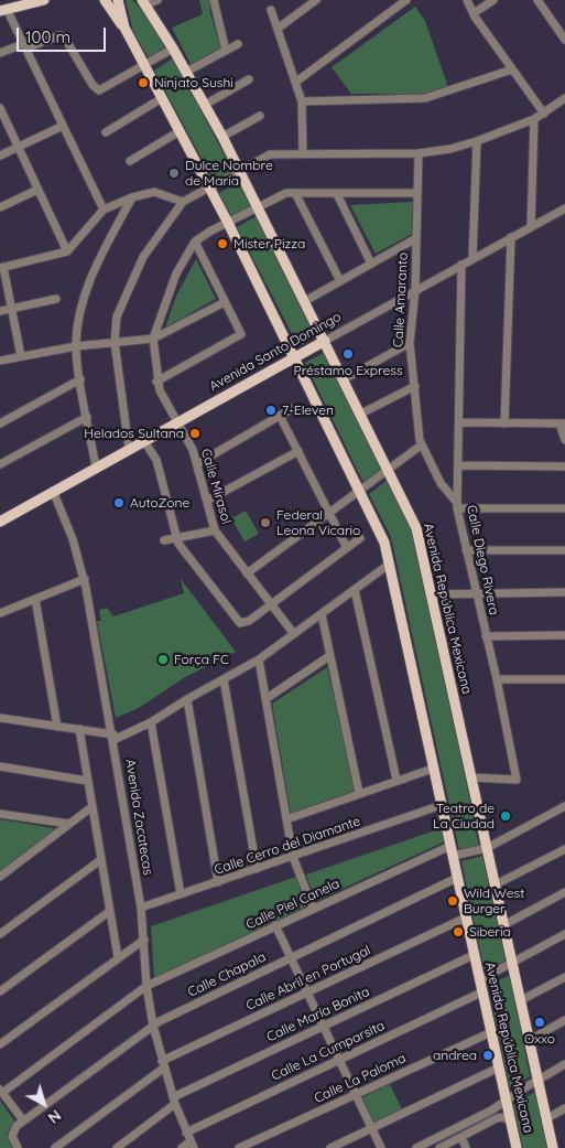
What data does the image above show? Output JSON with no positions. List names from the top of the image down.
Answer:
{
  "streets": {
    "main road": ["Avenida Santo Domingo", "Avenida República Mexicana"],
    "street": [
      "Calle Amaranto",
      "Calle Mirasol",
      "Calle Diego Rivera",
      "Avenida Zacatecas",
      "Calle Cerro del Diamante",
      "Calle Piel Canela",
      "Calle Chapala",
      "Calle Abril en Portugal",
      "Calle María Bonita",
      "Calle La Cumparsita",
      "Calle La Paloma"
    ]
  },
  "crossings": [
    ["Calle Amaranto", "Avenida Santo Domingo"],
    ["Calle Amaranto", "Calle Diego Rivera"],
    ["Avenida Santo Domingo", "Calle Mirasol"],
    ["Avenida Santo Domingo", "Calle Diego Rivera"],
    ["Avenida Santo Domingo", "Avenida República Mexicana"],
    ["Avenida Santo Domingo", "Avenida Zacatecas"],
    ["Calle Diego Rivera", "Avenida República Mexicana"],
    ["Avenida República Mexicana", "Calle Cerro del Diamante"],
    ["Avenida República Mexicana", "Calle Piel Canela"],
    ["Avenida República Mexicana", "Calle Chapala"],
    ["Avenida República Mexicana", "Calle Abril en Portugal"],
    ["Avenida República Mexicana", "Calle María Bonita"],
    ["Avenida República Mexicana", "Calle La Cumparsita"],
    ["Avenida República Mexicana", "Calle La Paloma"],
    ["Avenida Zacatecas", "Calle Cerro del Diamante"],
    ["Avenida Zacatecas", "Calle Piel Canela"],
    ["Avenida Zacatecas", "Calle Chapala"],
    ["Avenida Zacatecas", "Calle Abril en Portugal"],
    ["Avenida Zacatecas", "Calle María Bonita"],
    ["Avenida Zacatecas", "Calle La Cumparsita"]
  ],
  "places": [
    "Ninjato Sushi",
    "Dulce Nombre de Maria",
    "Mister Pizza",
    "Préstamo Express",
    "7-Eleven",
    "Helados Sultana",
    "AutoZone",
    "Federal Leona Vicario",
    "Força FC",
    "Teatro de La Ciudad",
    "Wild West Burger",
    "Siberia",
    "Oxxo",
    "andrea"
  ],
  "scale_bar": "100 m",
  "north": "bottom right"
}
